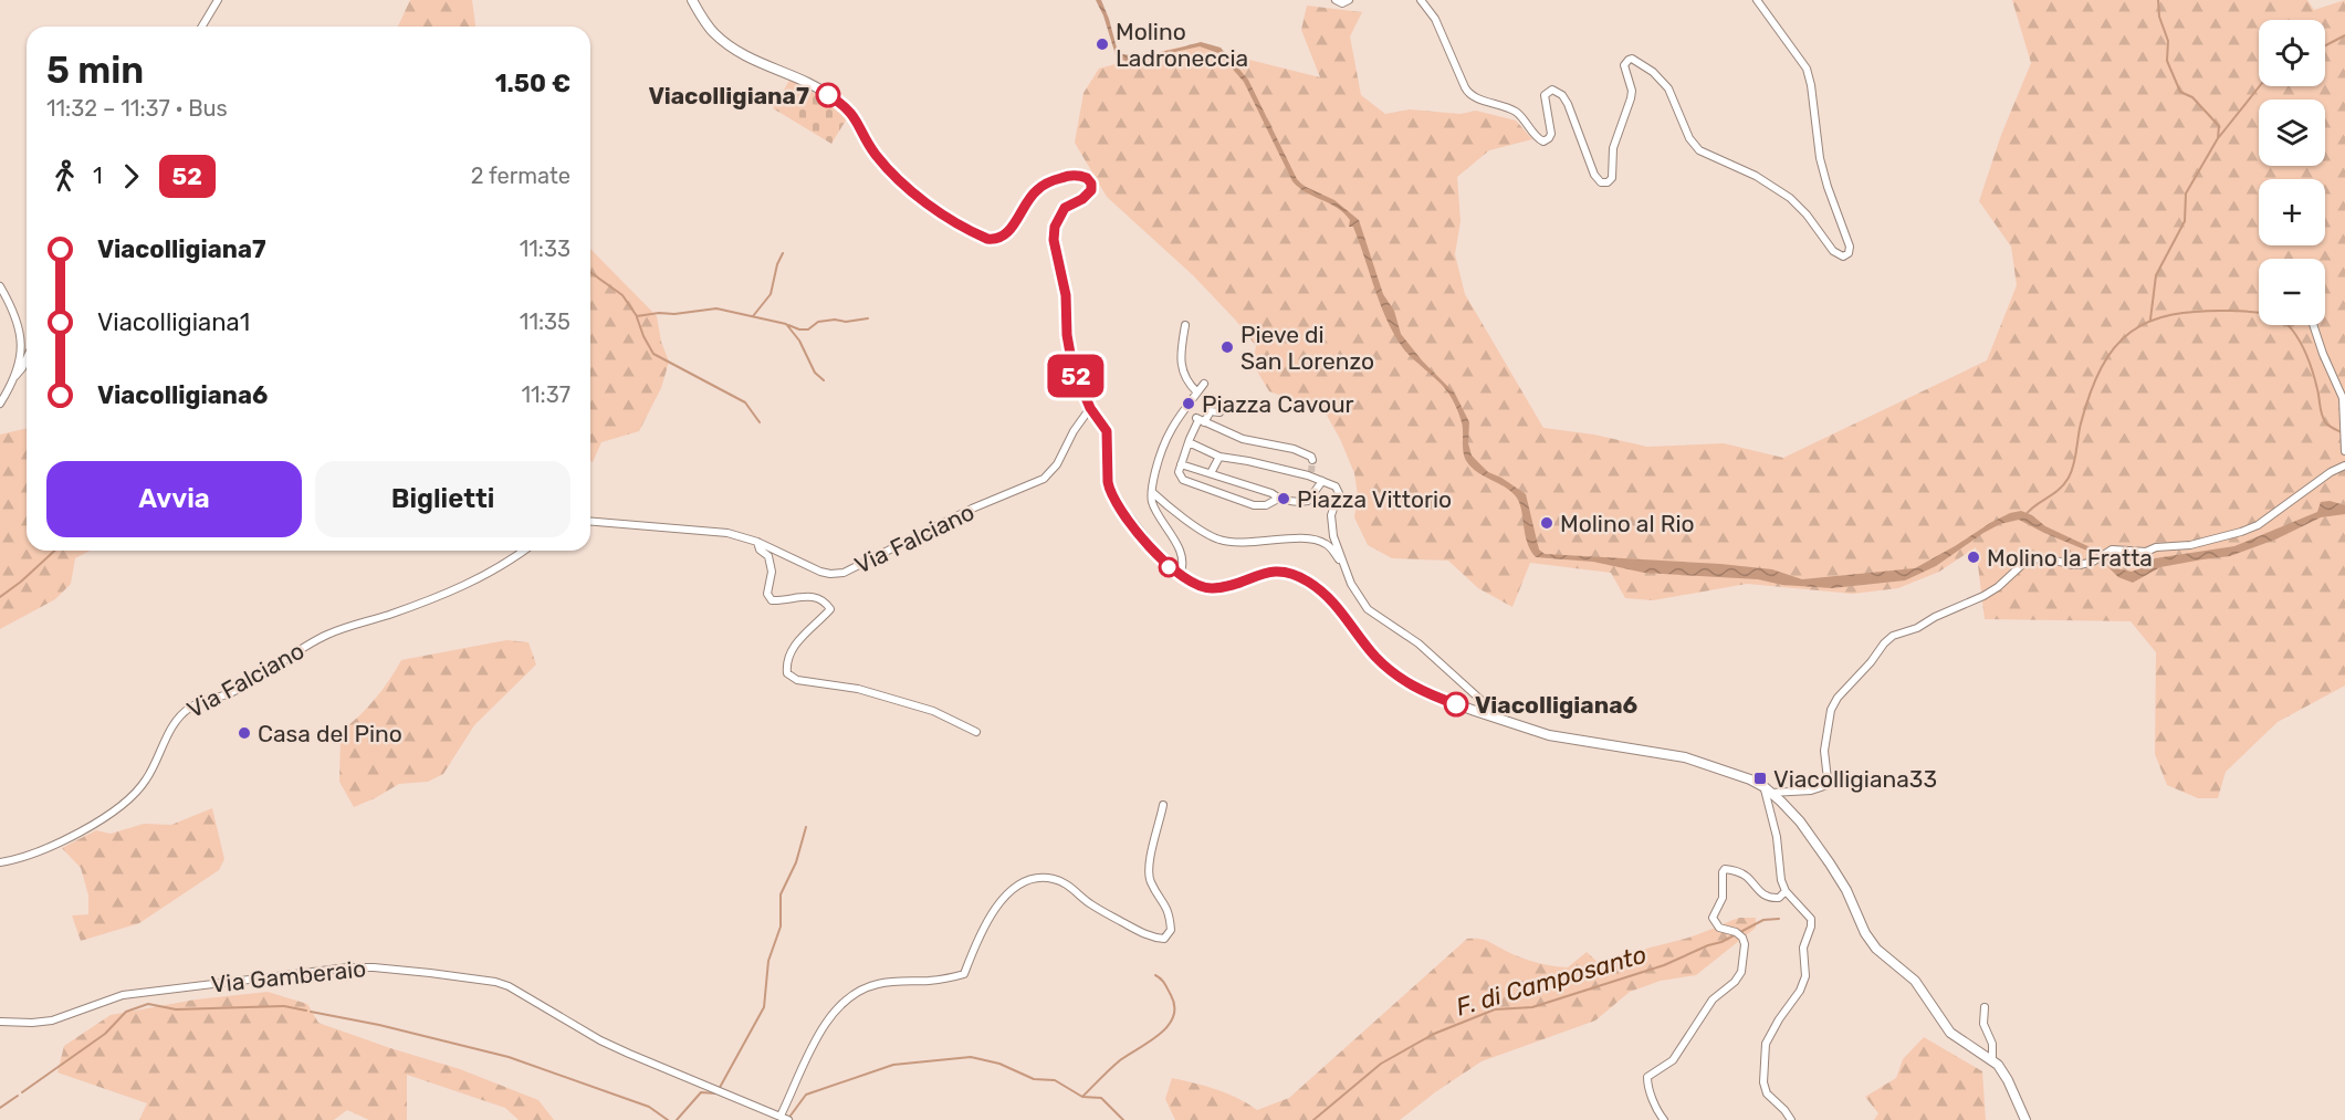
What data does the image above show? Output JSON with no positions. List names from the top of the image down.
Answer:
{
  "streets": {
    "street": ["Via Falciano", "Via Gamberaio"]
  },
  "water": ["F. di Camposanto"],
  "places": {
    "other": [
      "Molino Ladroneccia",
      "Viacolligiana7",
      "Pieve di San Lorenzo",
      "Piazza Cavour",
      "Piazza Vittorio",
      "Molino al Rio",
      "Molino la Fratta",
      "Viacolligiana6",
      "Casa del Pino"
    ],
    "transit": ["Viacolligiana33"]
  },
  "lines": ["bus line 52"],
  "page": {
    "on_map": "52",
    "map_buttons": ["+", "−"],
    "heading": ["5 min", "11:32 – 11:37 · Bus", "1.50 €"],
    "legs": ["1", "52", "2 fermate"],
    "list": [
      {
        "name": "Viacolligiana7",
        "value": "11:33"
      },
      {
        "name": "Viacolligiana1",
        "value": "11:35"
      },
      {
        "name": "Viacolligiana6",
        "value": "11:37"
      }
    ],
    "buttons": ["Avvia", "Biglietti"]
  }
}
